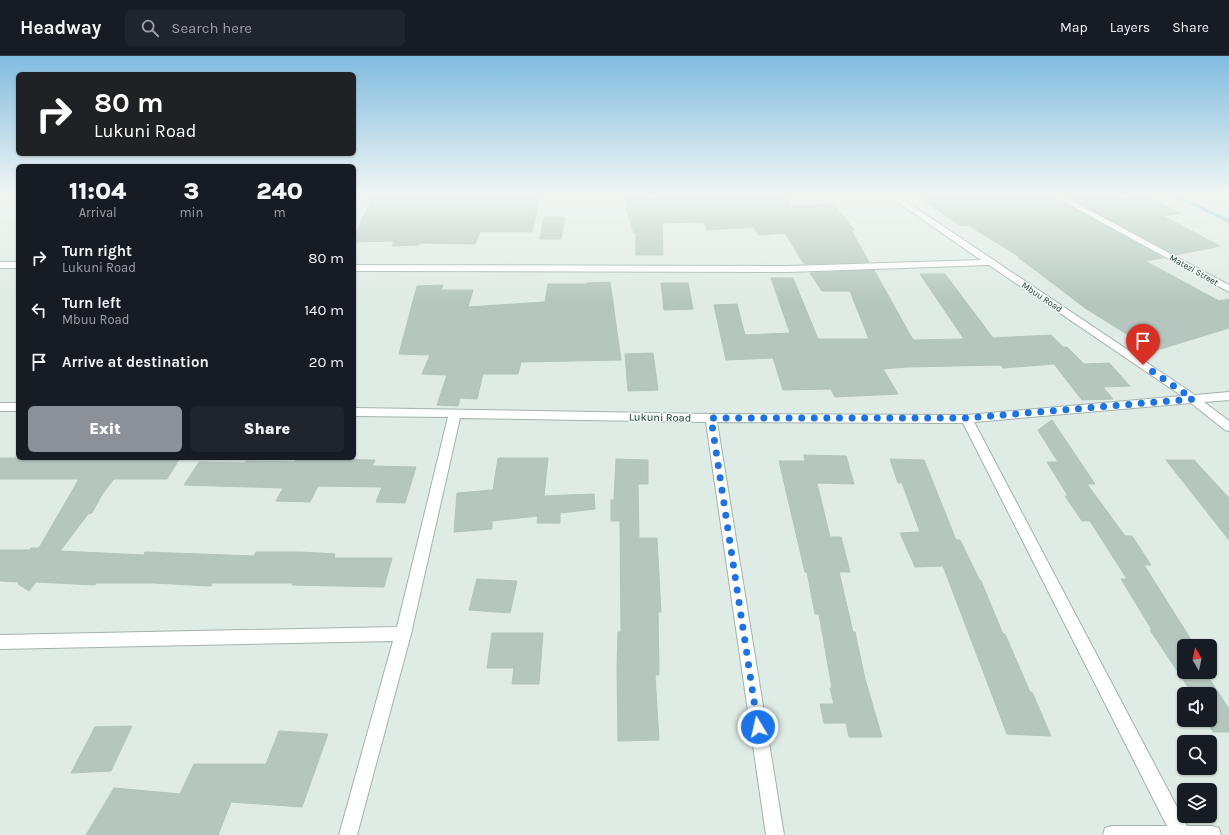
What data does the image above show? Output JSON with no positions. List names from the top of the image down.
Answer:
{
  "streets": {
    "street": ["Matezi Street", "Mbuu Road", "Lukuni Road"]
  },
  "crossings": [
    ["Mbuu Road", "Lukuni Road"]
  ],
  "north": "top",
  "page": {
    "header": "Headway",
    "search": "Search here",
    "nav": ["Map", "Layers", "Share"],
    "turn": ["80 m", "Lukuni Road"],
    "eta": [
      "11:04",
      "Arrival",
      "3",
      "min",
      "240",
      "m"
    ],
    "list": [
      {
        "name": "Turn right",
        "note": "Lukuni Road",
        "value": "80 m"
      },
      {
        "name": "Turn left",
        "note": "Mbuu Road",
        "value": "140 m"
      },
      {
        "name": "Arrive at destination",
        "value": "20 m"
      }
    ],
    "buttons": ["Exit", "Share"]
  }
}
